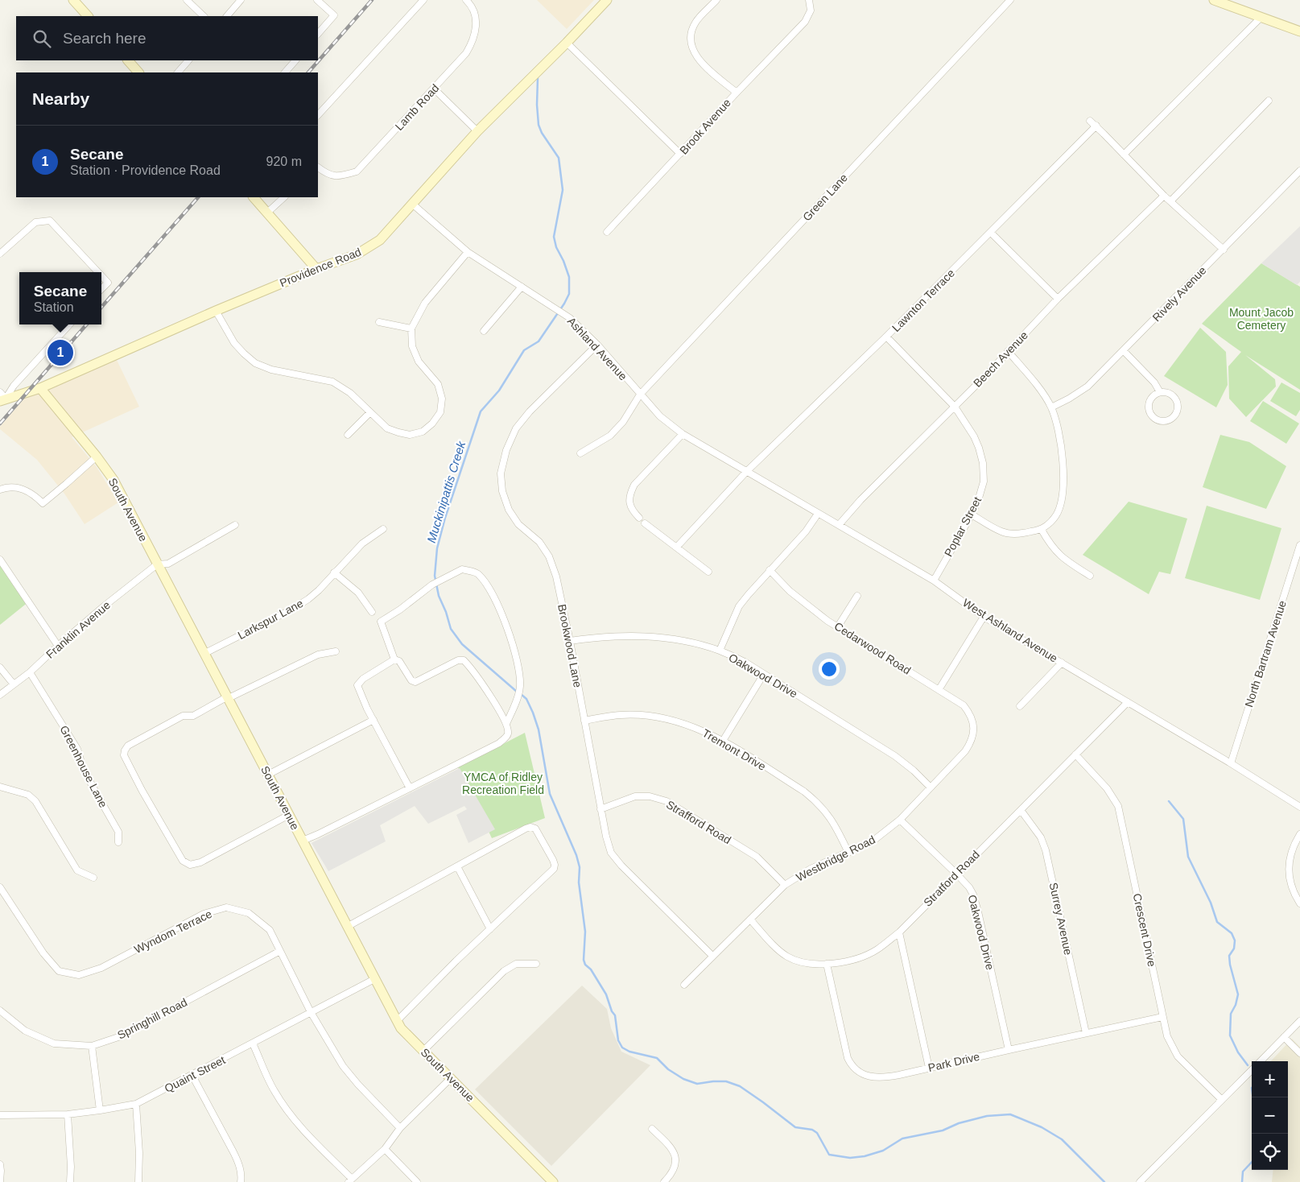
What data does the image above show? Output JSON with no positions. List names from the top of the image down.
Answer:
{
  "streets": {
    "street": [
      "Lamb Road",
      "Brook Avenue",
      "Green Lane",
      "Providence Road",
      "Rively Avenue",
      "Lawnton Terrace",
      "Ashland Avenue",
      "Beech Avenue",
      "South Avenue",
      "Poplar Street",
      "Larkspur Lane",
      "Franklin Avenue",
      "West Ashland Avenue",
      "Brookwood Lane",
      "Cedarwood Road",
      "North Bartram Avenue",
      "Oakwood Drive",
      "Tremont Drive",
      "Greenhouse Lane",
      "Strafford Road",
      "Westbridge Road",
      "Stratford Road",
      "Surrey Avenue",
      "Crescent Drive",
      "Wyndom Terrace",
      "Springhill Road",
      "Park Drive",
      "Quaint Street"
    ]
  },
  "crossings": [
    ["Green Lane", "Ashland Avenue"],
    ["Providence Road", "Ashland Avenue"],
    ["Providence Road", "South Avenue"],
    ["Lawnton Terrace", "Poplar Street"],
    ["Lawnton Terrace", "West Ashland Avenue"],
    ["Ashland Avenue", "West Ashland Avenue"],
    ["Ashland Avenue", "Brookwood Lane"],
    ["Beech Avenue", "Poplar Street"],
    ["Beech Avenue", "West Ashland Avenue"],
    ["South Avenue", "Larkspur Lane"],
    ["South Avenue", "Franklin Avenue"],
    ["South Avenue", "Quaint Street"],
    ["Poplar Street", "West Ashland Avenue"],
    ["Franklin Avenue", "Greenhouse Lane"],
    ["West Ashland Avenue", "North Bartram Avenue"],
    ["West Ashland Avenue", "Stratford Road"],
    ["Brookwood Lane", "Oakwood Drive"],
    ["Brookwood Lane", "Tremont Drive"],
    ["Brookwood Lane", "Strafford Road"],
    ["Brookwood Lane", "Westbridge Road"],
    ["Cedarwood Road", "Westbridge Road"],
    ["Oakwood Drive", "Westbridge Road"],
    ["Oakwood Drive", "Stratford Road"],
    ["Oakwood Drive", "Park Drive"],
    ["Tremont Drive", "Westbridge Road"],
    ["Strafford Road", "Westbridge Road"],
    ["Westbridge Road", "Stratford Road"],
    ["Stratford Road", "Surrey Avenue"],
    ["Stratford Road", "Crescent Drive"],
    ["Stratford Road", "Park Drive"],
    ["Surrey Avenue", "Park Drive"],
    ["Crescent Drive", "Park Drive"],
    ["Wyndom Terrace", "Springhill Road"],
    ["Wyndom Terrace", "Quaint Street"]
  ],
  "water": ["Muckinipattis Creek"],
  "parks": ["Mount Jacob Cemetery", "YMCA of Ridley Recreation Field"],
  "page": {
    "search": "Search here",
    "heading": "Nearby",
    "list": [
      {
        "mark": "1",
        "name": "Secane",
        "note": "Station · Providence Road",
        "value": "920 m"
      }
    ],
    "popup": ["Secane", "Station"],
    "pins": "1",
    "map_buttons": ["+", "−"]
  }
}
